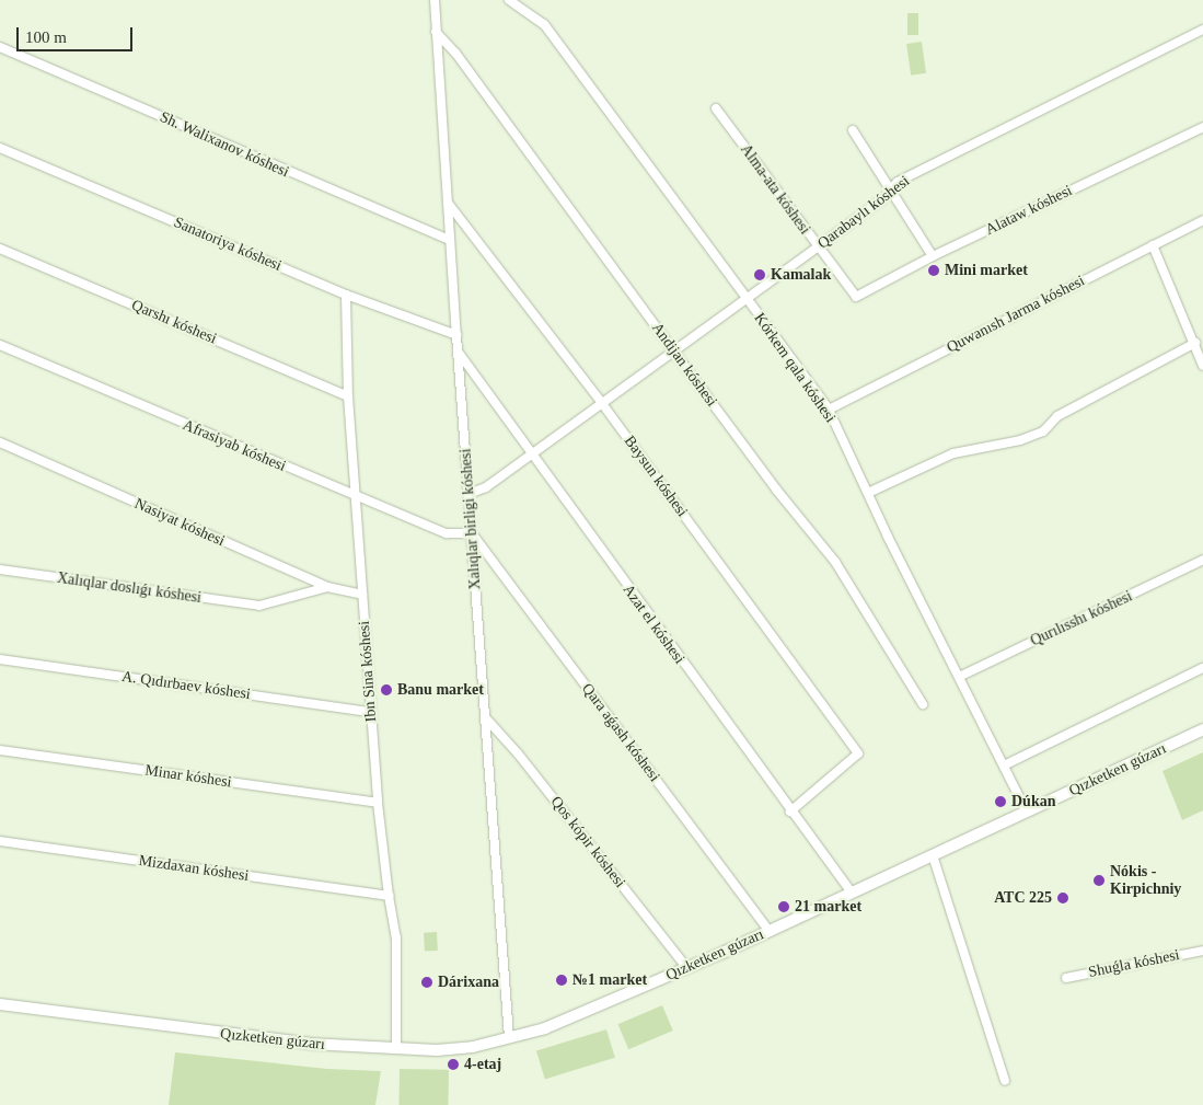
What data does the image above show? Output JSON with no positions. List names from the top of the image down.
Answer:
{
  "streets": {
    "street": [
      "Sh. Walixanov kóshesi",
      "Alma-ata kóshesi",
      "Alataw kóshesi",
      "Qarabaylı kóshesi",
      "Sanatoriya kóshesi",
      "Quwanısh Jarma kóshesi",
      "Qarshı kóshesi",
      "Andijan kóshesi",
      "Kórkem qala kóshesi",
      "Afrasiyab kóshesi",
      "Baysun kóshesi",
      "Xalıqlar birligi kóshesi",
      "Nasiyat kóshesi",
      "Xalıqlar doslıǵı kóshesi",
      "Qurılısshı kóshesi",
      "Azat el kóshesi",
      "Ibn Sina kóshesi",
      "A. Qıdırbaev kóshesi",
      "Qara aǵash kóshesi",
      "Qızketken gúzarı",
      "Minar kóshesi",
      "Qos kópir kóshesi",
      "Mizdaxan kóshesi",
      "Shuǵla kóshesi"
    ]
  },
  "crossings": [
    ["Sh. Walixanov kóshesi", "Xalıqlar birligi kóshesi"],
    ["Alma-ata kóshesi", "Alataw kóshesi"],
    ["Alma-ata kóshesi", "Qarabaylı kóshesi"],
    ["Qarabaylı kóshesi", "Andijan kóshesi"],
    ["Qarabaylı kóshesi", "Kórkem qala kóshesi"],
    ["Qarabaylı kóshesi", "Baysun kóshesi"],
    ["Qarabaylı kóshesi", "Xalıqlar birligi kóshesi"],
    ["Qarabaylı kóshesi", "Azat el kóshesi"],
    ["Sanatoriya kóshesi", "Xalıqlar birligi kóshesi"],
    ["Sanatoriya kóshesi", "Ibn Sina kóshesi"],
    ["Quwanısh Jarma kóshesi", "Kórkem qala kóshesi"],
    ["Qarshı kóshesi", "Ibn Sina kóshesi"],
    ["Andijan kóshesi", "Xalıqlar birligi kóshesi"],
    ["Kórkem qala kóshesi", "Qurılısshı kóshesi"],
    ["Kórkem qala kóshesi", "Qızketken gúzarı"],
    ["Afrasiyab kóshesi", "Xalıqlar birligi kóshesi"],
    ["Afrasiyab kóshesi", "Ibn Sina kóshesi"],
    ["Afrasiyab kóshesi", "Qara aǵash kóshesi"],
    ["Baysun kóshesi", "Xalıqlar birligi kóshesi"],
    ["Baysun kóshesi", "Azat el kóshesi"],
    ["Xalıqlar birligi kóshesi", "Azat el kóshesi"],
    ["Xalıqlar birligi kóshesi", "Qara aǵash kóshesi"],
    ["Xalıqlar birligi kóshesi", "Qızketken gúzarı"],
    ["Xalıqlar birligi kóshesi", "Qos kópir kóshesi"],
    ["Nasiyat kóshesi", "Xalıqlar doslıǵı kóshesi"],
    ["Nasiyat kóshesi", "Ibn Sina kóshesi"],
    ["Azat el kóshesi", "Qızketken gúzarı"],
    ["Ibn Sina kóshesi", "A. Qıdırbaev kóshesi"],
    ["Ibn Sina kóshesi", "Qızketken gúzarı"],
    ["Ibn Sina kóshesi", "Minar kóshesi"],
    ["Ibn Sina kóshesi", "Mizdaxan kóshesi"],
    ["Qara aǵash kóshesi", "Qızketken gúzarı"],
    ["Qızketken gúzarı", "Qos kópir kóshesi"]
  ],
  "places": [
    "Mini market",
    "Kamalak",
    "Banu market",
    "Dúkan",
    "Nókis - Kirpichniy",
    "АТС 225",
    "21 market",
    "№1 market",
    "Dárixana",
    "4-etaj"
  ],
  "scale_bar": "100 m"
}
